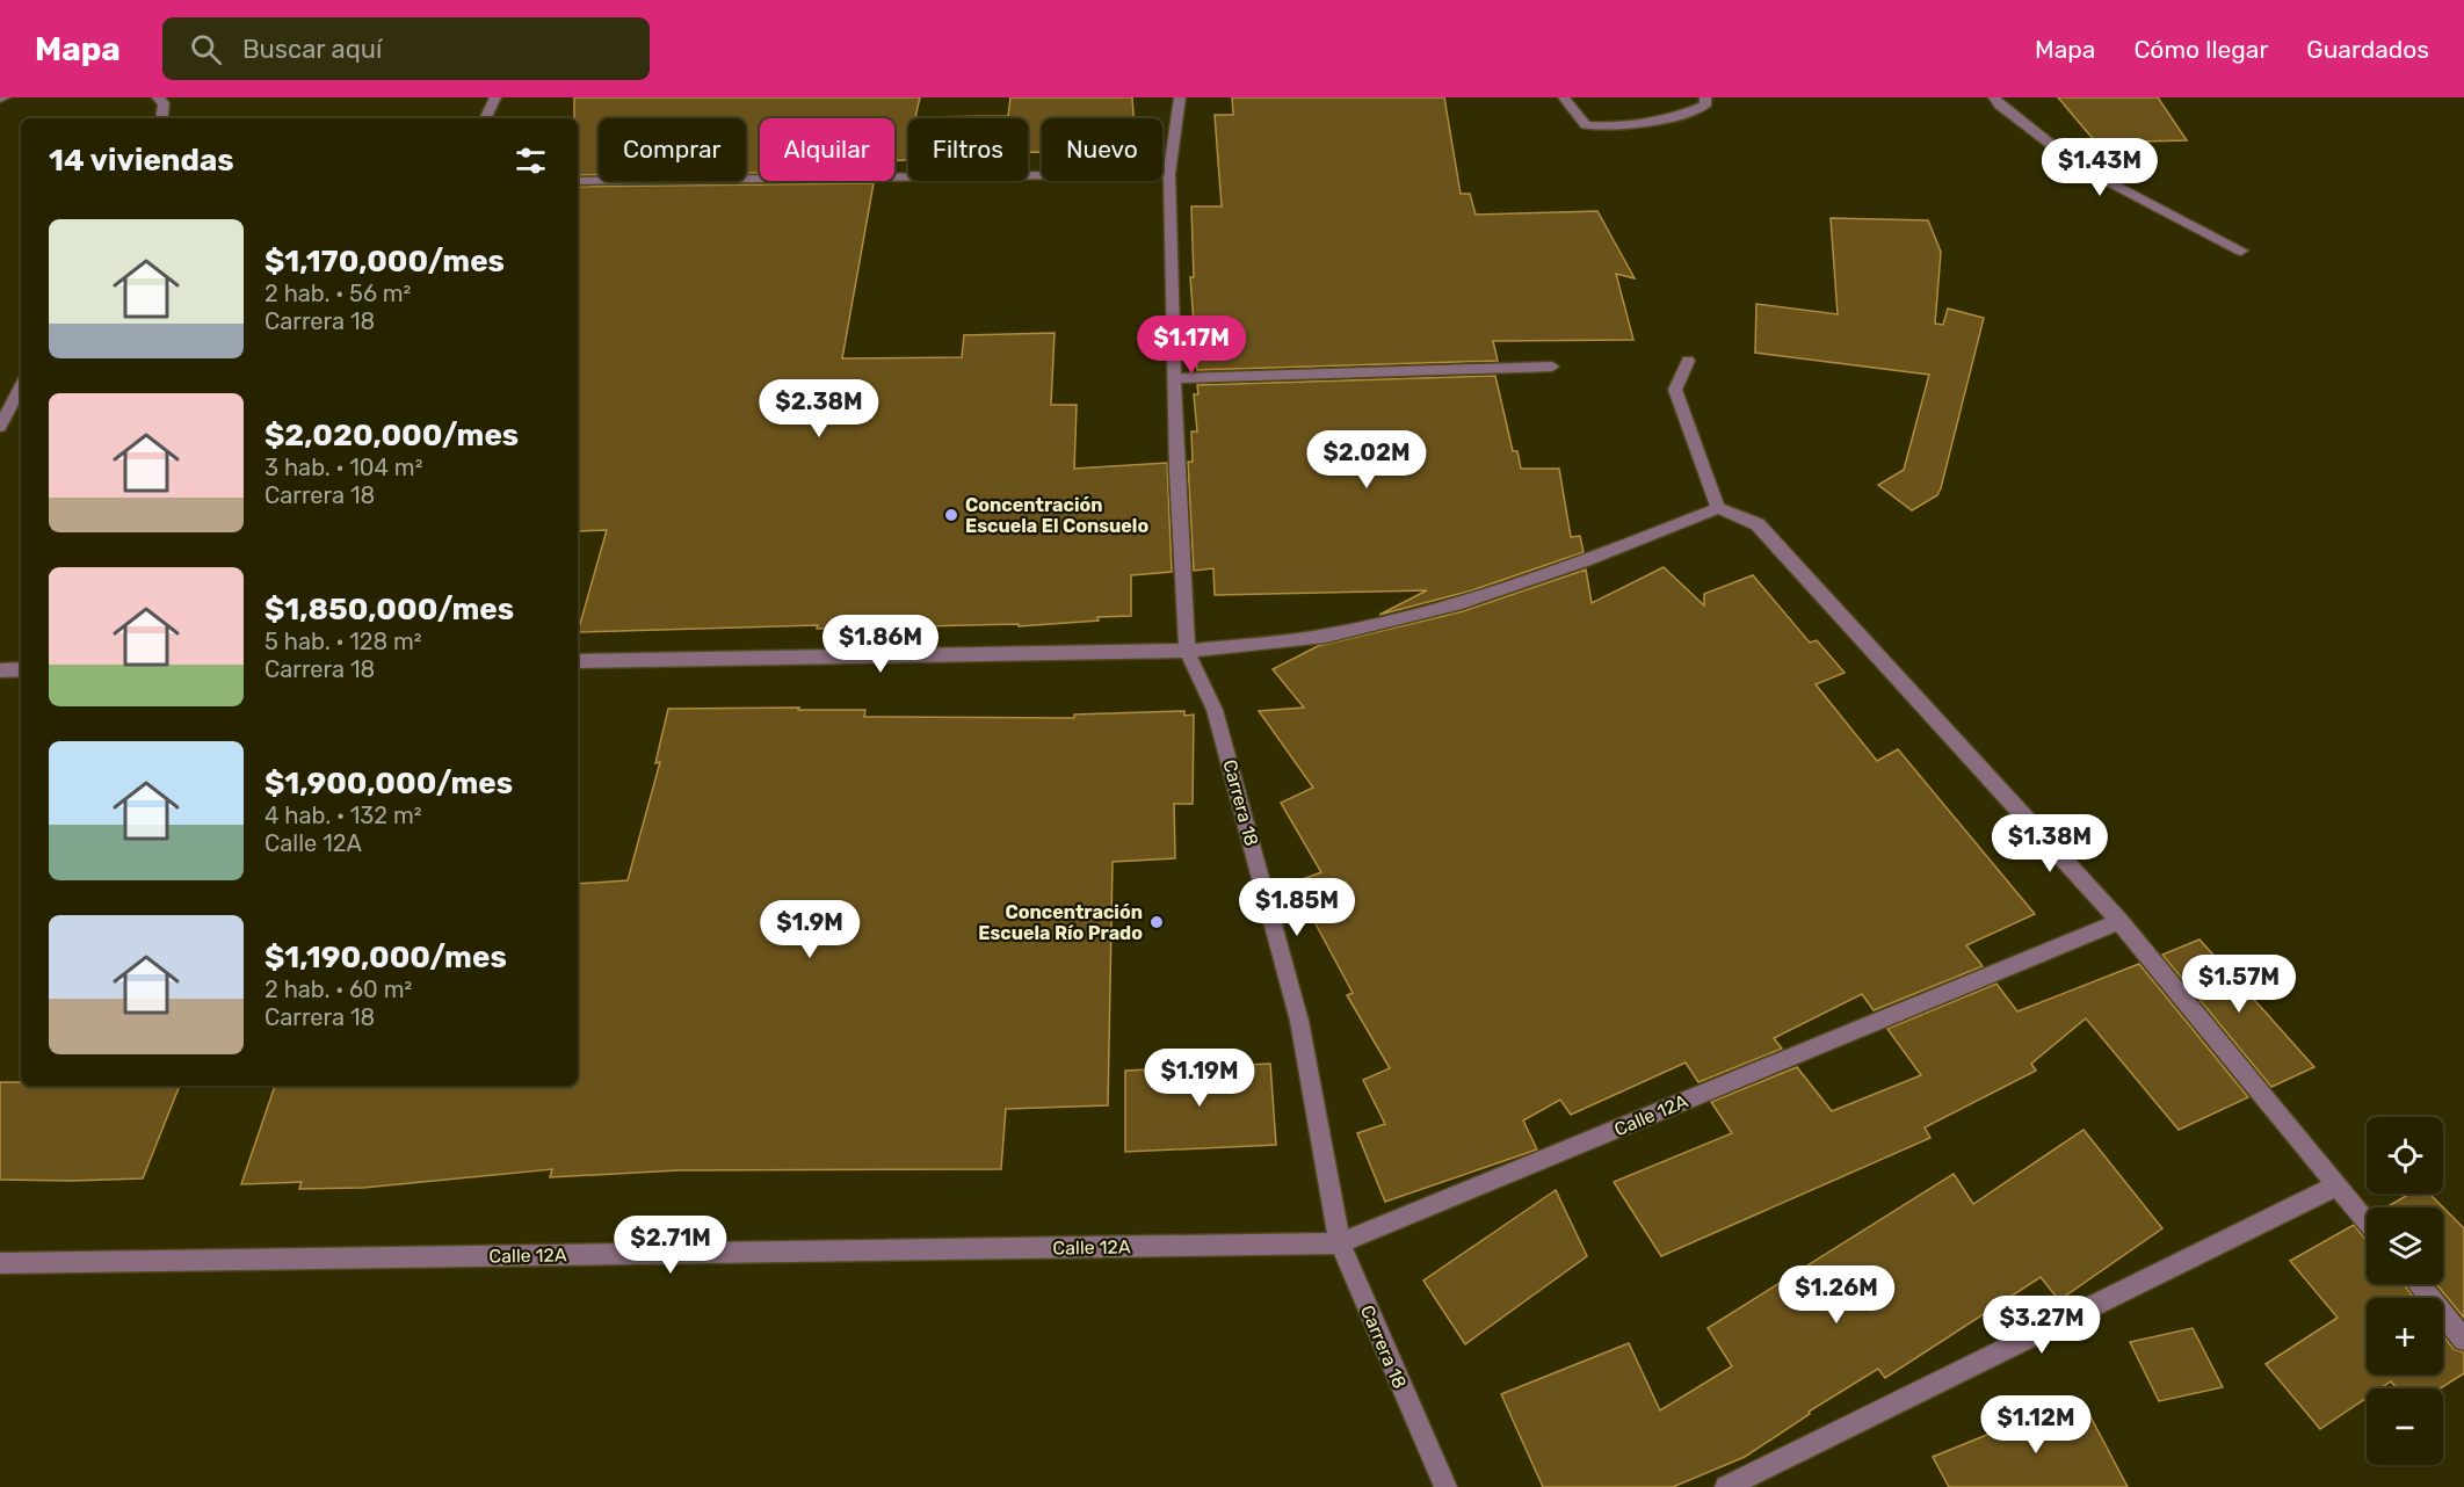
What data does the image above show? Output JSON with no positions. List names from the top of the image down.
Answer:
{
  "streets": {
    "street": ["Carrera 18", "Calle 12A"]
  },
  "crossings": [
    ["Carrera 18", "Calle 12A"]
  ],
  "places": ["Concentración Escuela El Consuelo", "Concentración Escuela Río Prado"],
  "page": {
    "header": "Mapa",
    "search": "Buscar aquí",
    "nav": ["Mapa", "Cómo llegar", "Guardados"],
    "chip": [
      "Comprar",
      "Alquilar",
      "Filtros",
      "Nuevo"
    ],
    "heading": "14 viviendas",
    "price": [
      "$1.43M",
      "$1.17M",
      "$2.38M",
      "$2.02M",
      "$1.86M",
      "$1.38M",
      "$1.85M",
      "$1.9M",
      "$1.57M",
      "$1.19M",
      "$2.71M",
      "$1.26M",
      "$3.27M",
      "$1.12M"
    ],
    "list": [
      {
        "name": "$1,170,000/mes",
        "note": "2 hab. · 56 m² · Carrera 18"
      },
      {
        "name": "$2,020,000/mes",
        "note": "3 hab. · 104 m² · Carrera 18"
      },
      {
        "name": "$1,850,000/mes",
        "note": "5 hab. · 128 m² · Carrera 18"
      },
      {
        "name": "$1,900,000/mes",
        "note": "4 hab. · 132 m² · Calle 12A"
      },
      {
        "name": "$1,190,000/mes",
        "note": "2 hab. · 60 m² · Carrera 18"
      }
    ],
    "map_buttons": ["+", "−"]
  }
}
